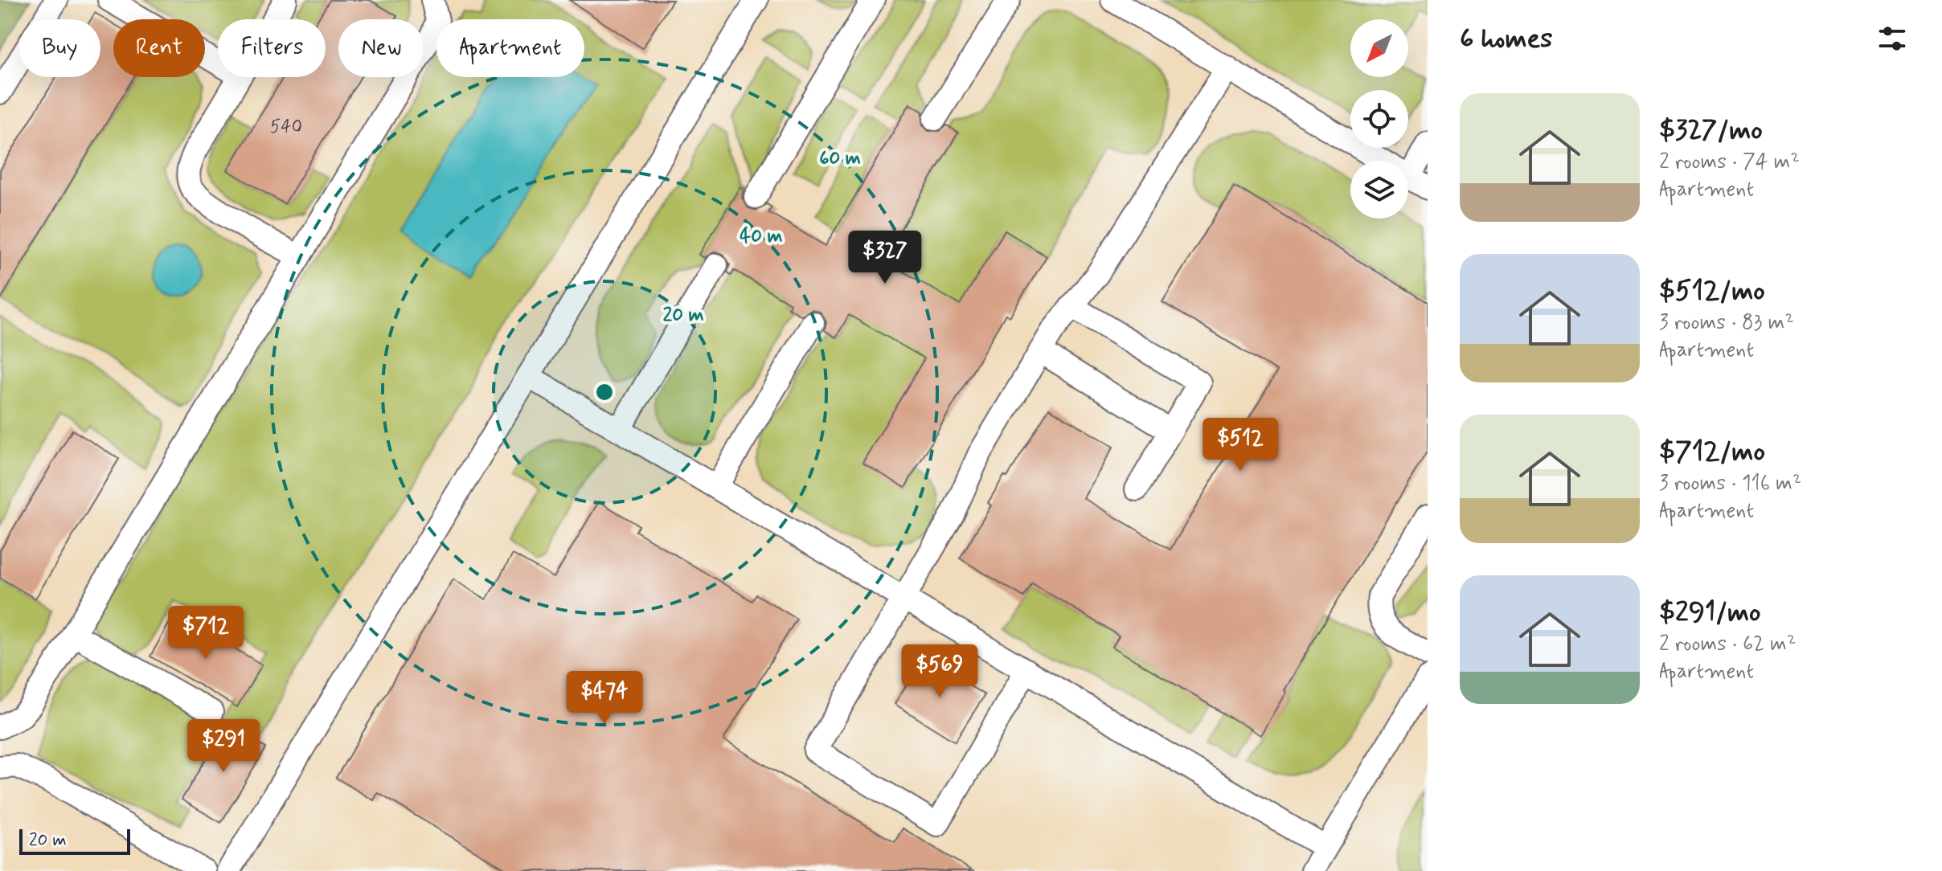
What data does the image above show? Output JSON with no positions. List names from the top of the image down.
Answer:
{
  "house_numbers": ["540"],
  "scale_bar": "20 m",
  "north": "bottom left",
  "page": {
    "heading": "6 homes",
    "chip": [
      "Buy",
      "Rent",
      "Filters",
      "New",
      "Apartment"
    ],
    "list": [
      {
        "name": "$327/mo",
        "note": "2 rooms · 74 m² · Apartment"
      },
      {
        "name": "$512/mo",
        "note": "3 rooms · 83 m² · Apartment"
      },
      {
        "name": "$712/mo",
        "note": "3 rooms · 116 m² · Apartment"
      },
      {
        "name": "$291/mo",
        "note": "2 rooms · 62 m² · Apartment"
      }
    ],
    "price": [
      "$327",
      "$512",
      "$712",
      "$569",
      "$474",
      "$291"
    ],
    "scale": "20 m"
  },
  "rings": ["60 m", "40 m", "20 m"]
}
